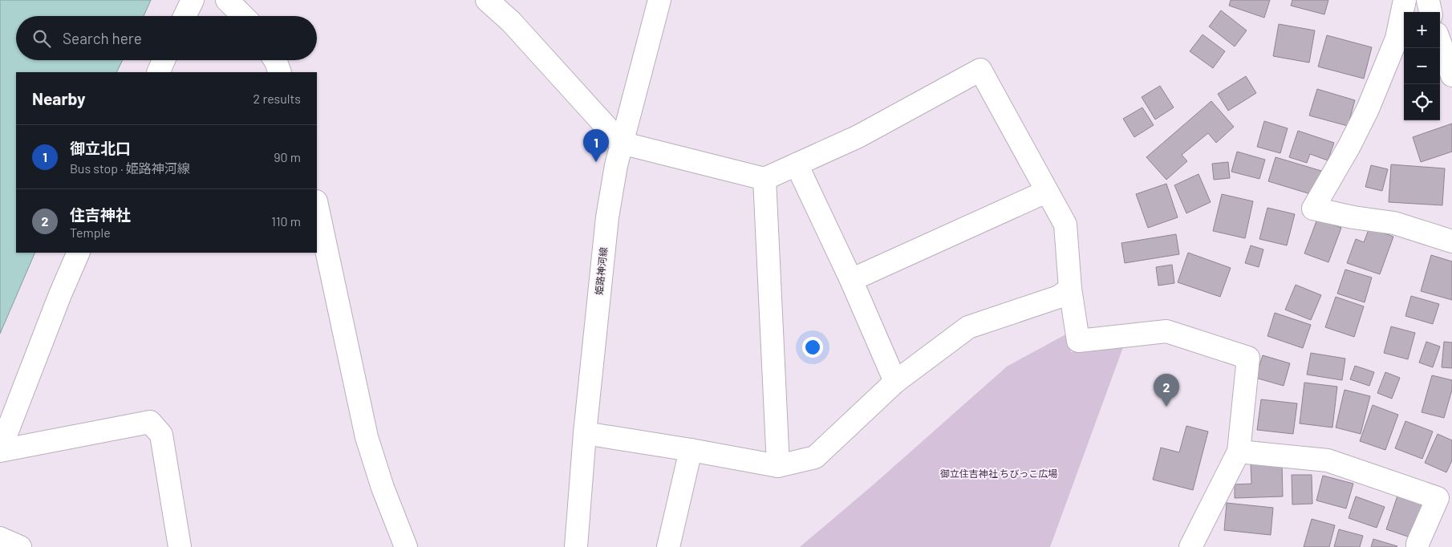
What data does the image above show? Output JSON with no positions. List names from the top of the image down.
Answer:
{
  "streets": {
    "street": ["姫路神河線"]
  },
  "parks": ["御立住吉神社 ちびっこ広場"],
  "page": {
    "map_buttons": ["+", "−"],
    "search": "Search here",
    "heading": ["Nearby", "2 results"],
    "list": [
      {
        "mark": "1",
        "name": "御立北口",
        "note": "Bus stop · 姫路神河線",
        "value": "90 m"
      },
      {
        "mark": "2",
        "name": "住吉神社",
        "note": "Temple",
        "value": "110 m"
      }
    ],
    "pins": ["1", "2"]
  }
}
